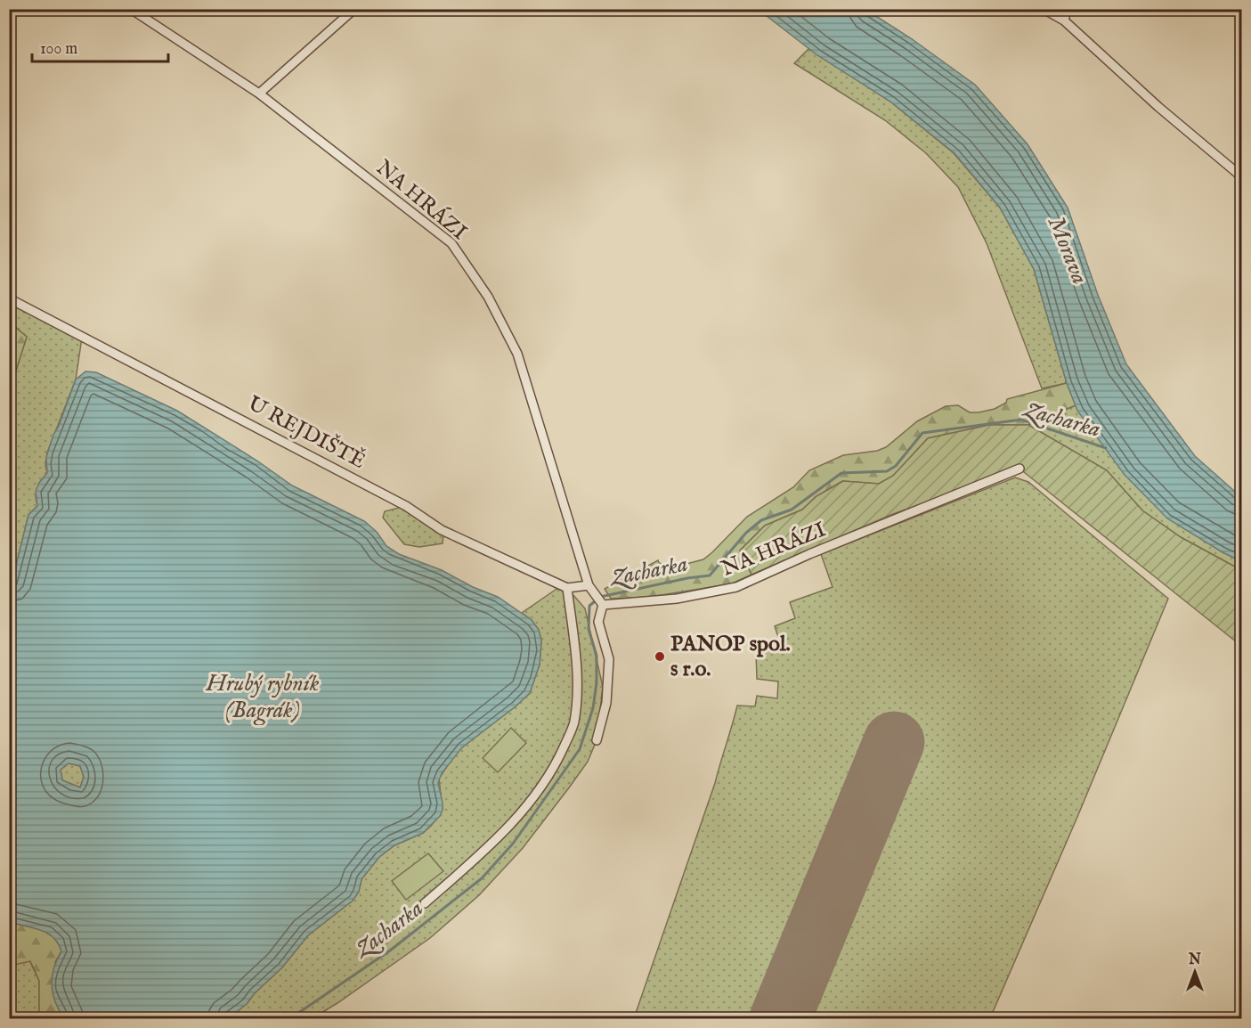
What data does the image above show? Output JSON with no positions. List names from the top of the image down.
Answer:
{
  "streets": {
    "street": ["NA HRÁZI", "U REJDIŠTĚ"]
  },
  "water": ["Morava", "Zacharka", "Hrubý rybník (Bagrák)"],
  "places": ["PANOP spol. s r.o."],
  "scale_bar": "100 m",
  "north": "top"
}
